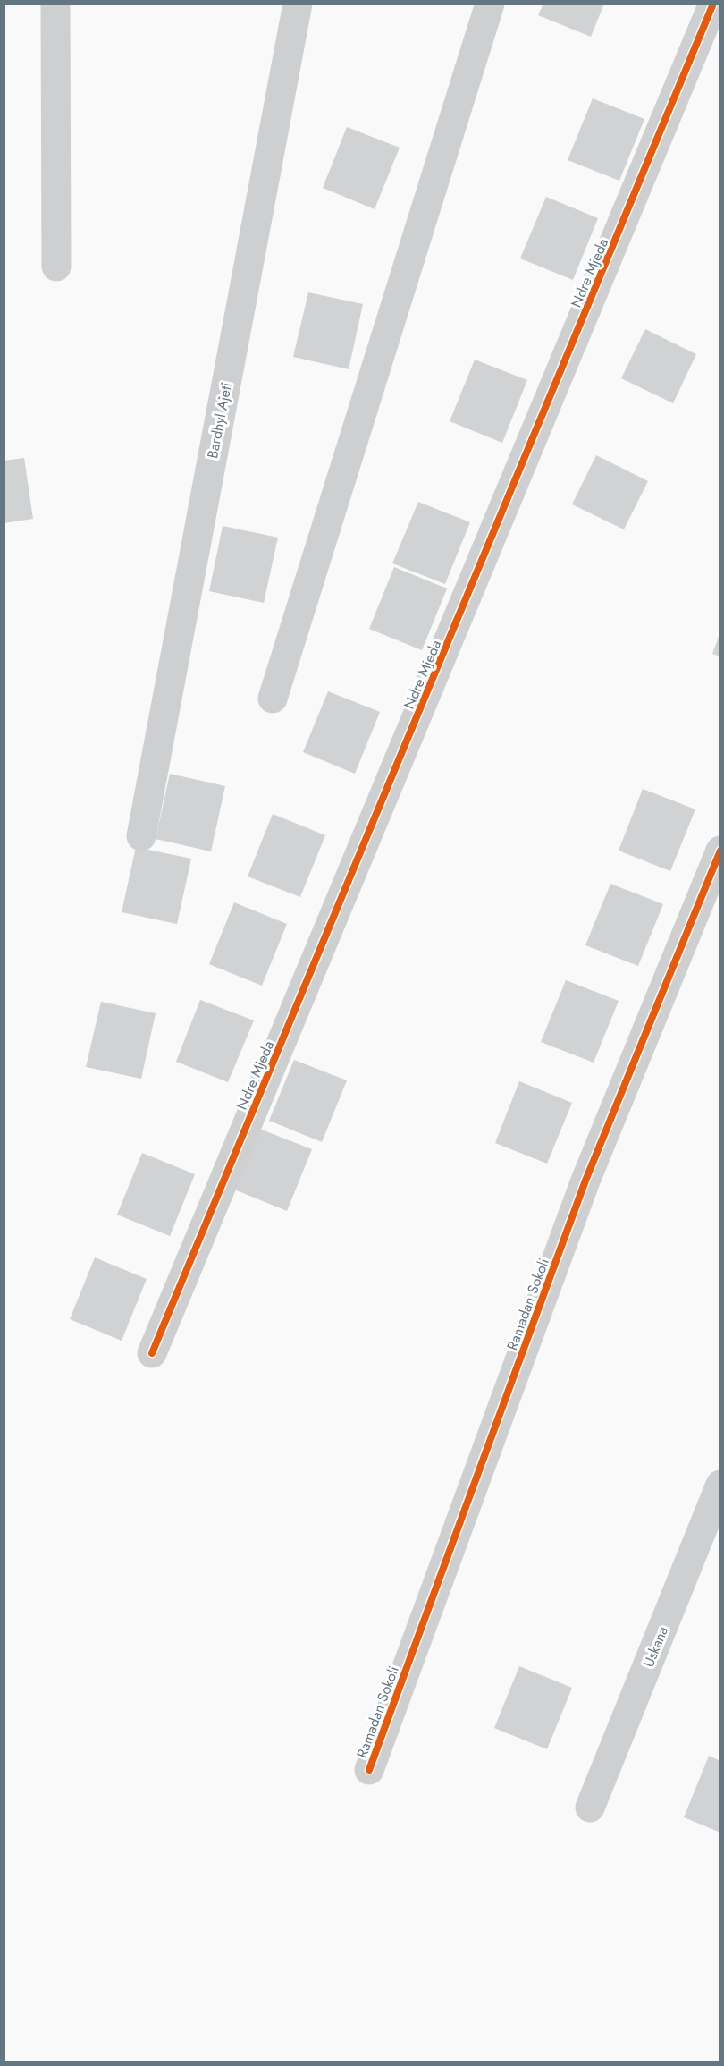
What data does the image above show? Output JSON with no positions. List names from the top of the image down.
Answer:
{
  "streets": {
    "street": [
      "Ndre Mjeda",
      "Bardhyl Ajeti",
      "Ramadan Sokoli",
      "Uskana"
    ]
  }
}
